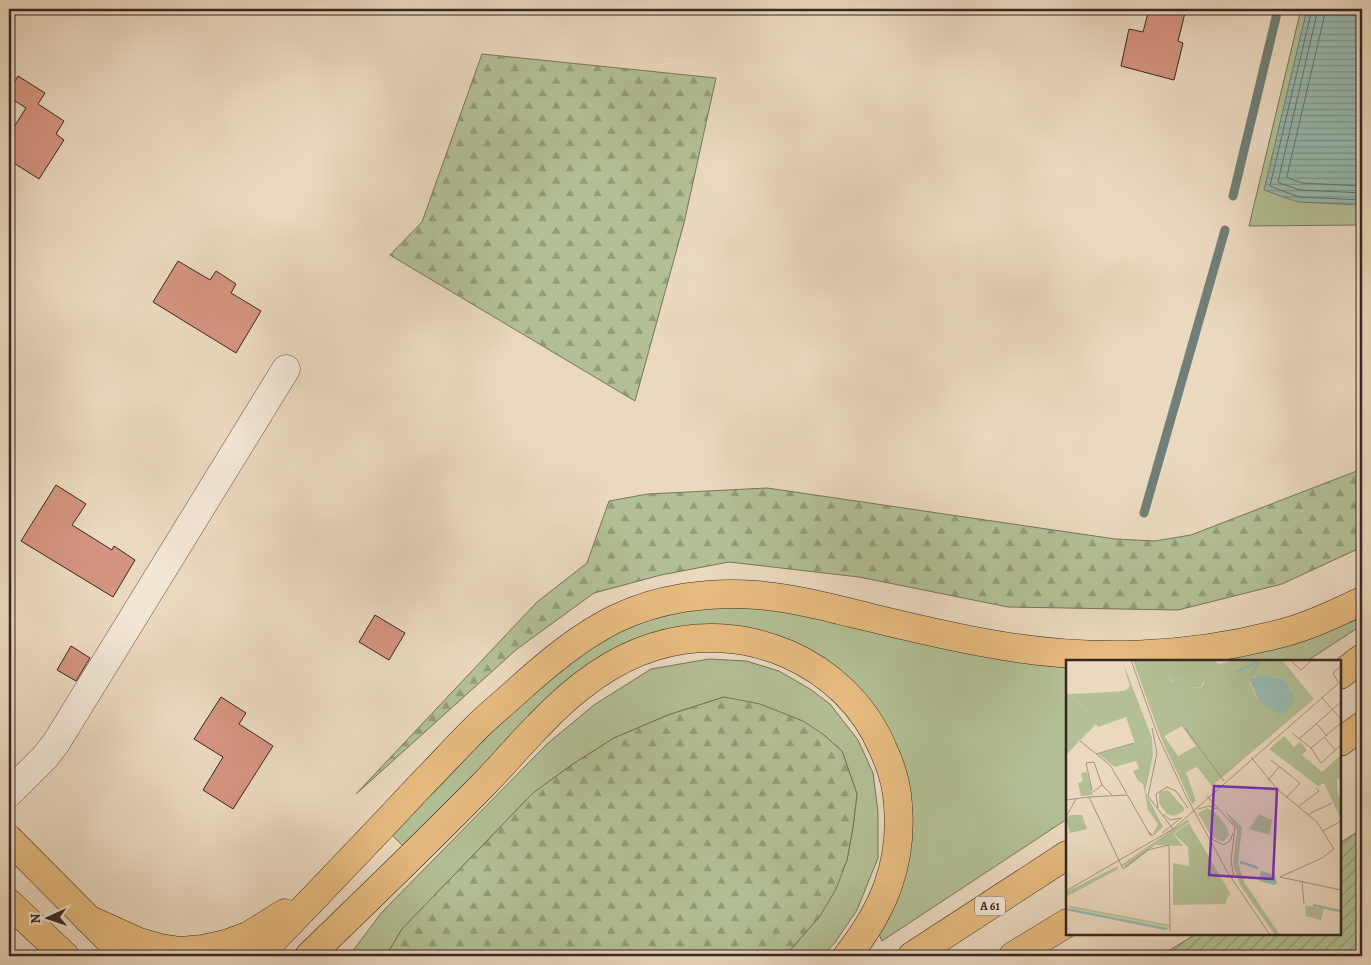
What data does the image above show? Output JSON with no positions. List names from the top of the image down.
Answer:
{
  "streets": {
    "main road": ["A 61"]
  },
  "north": "left"
}
